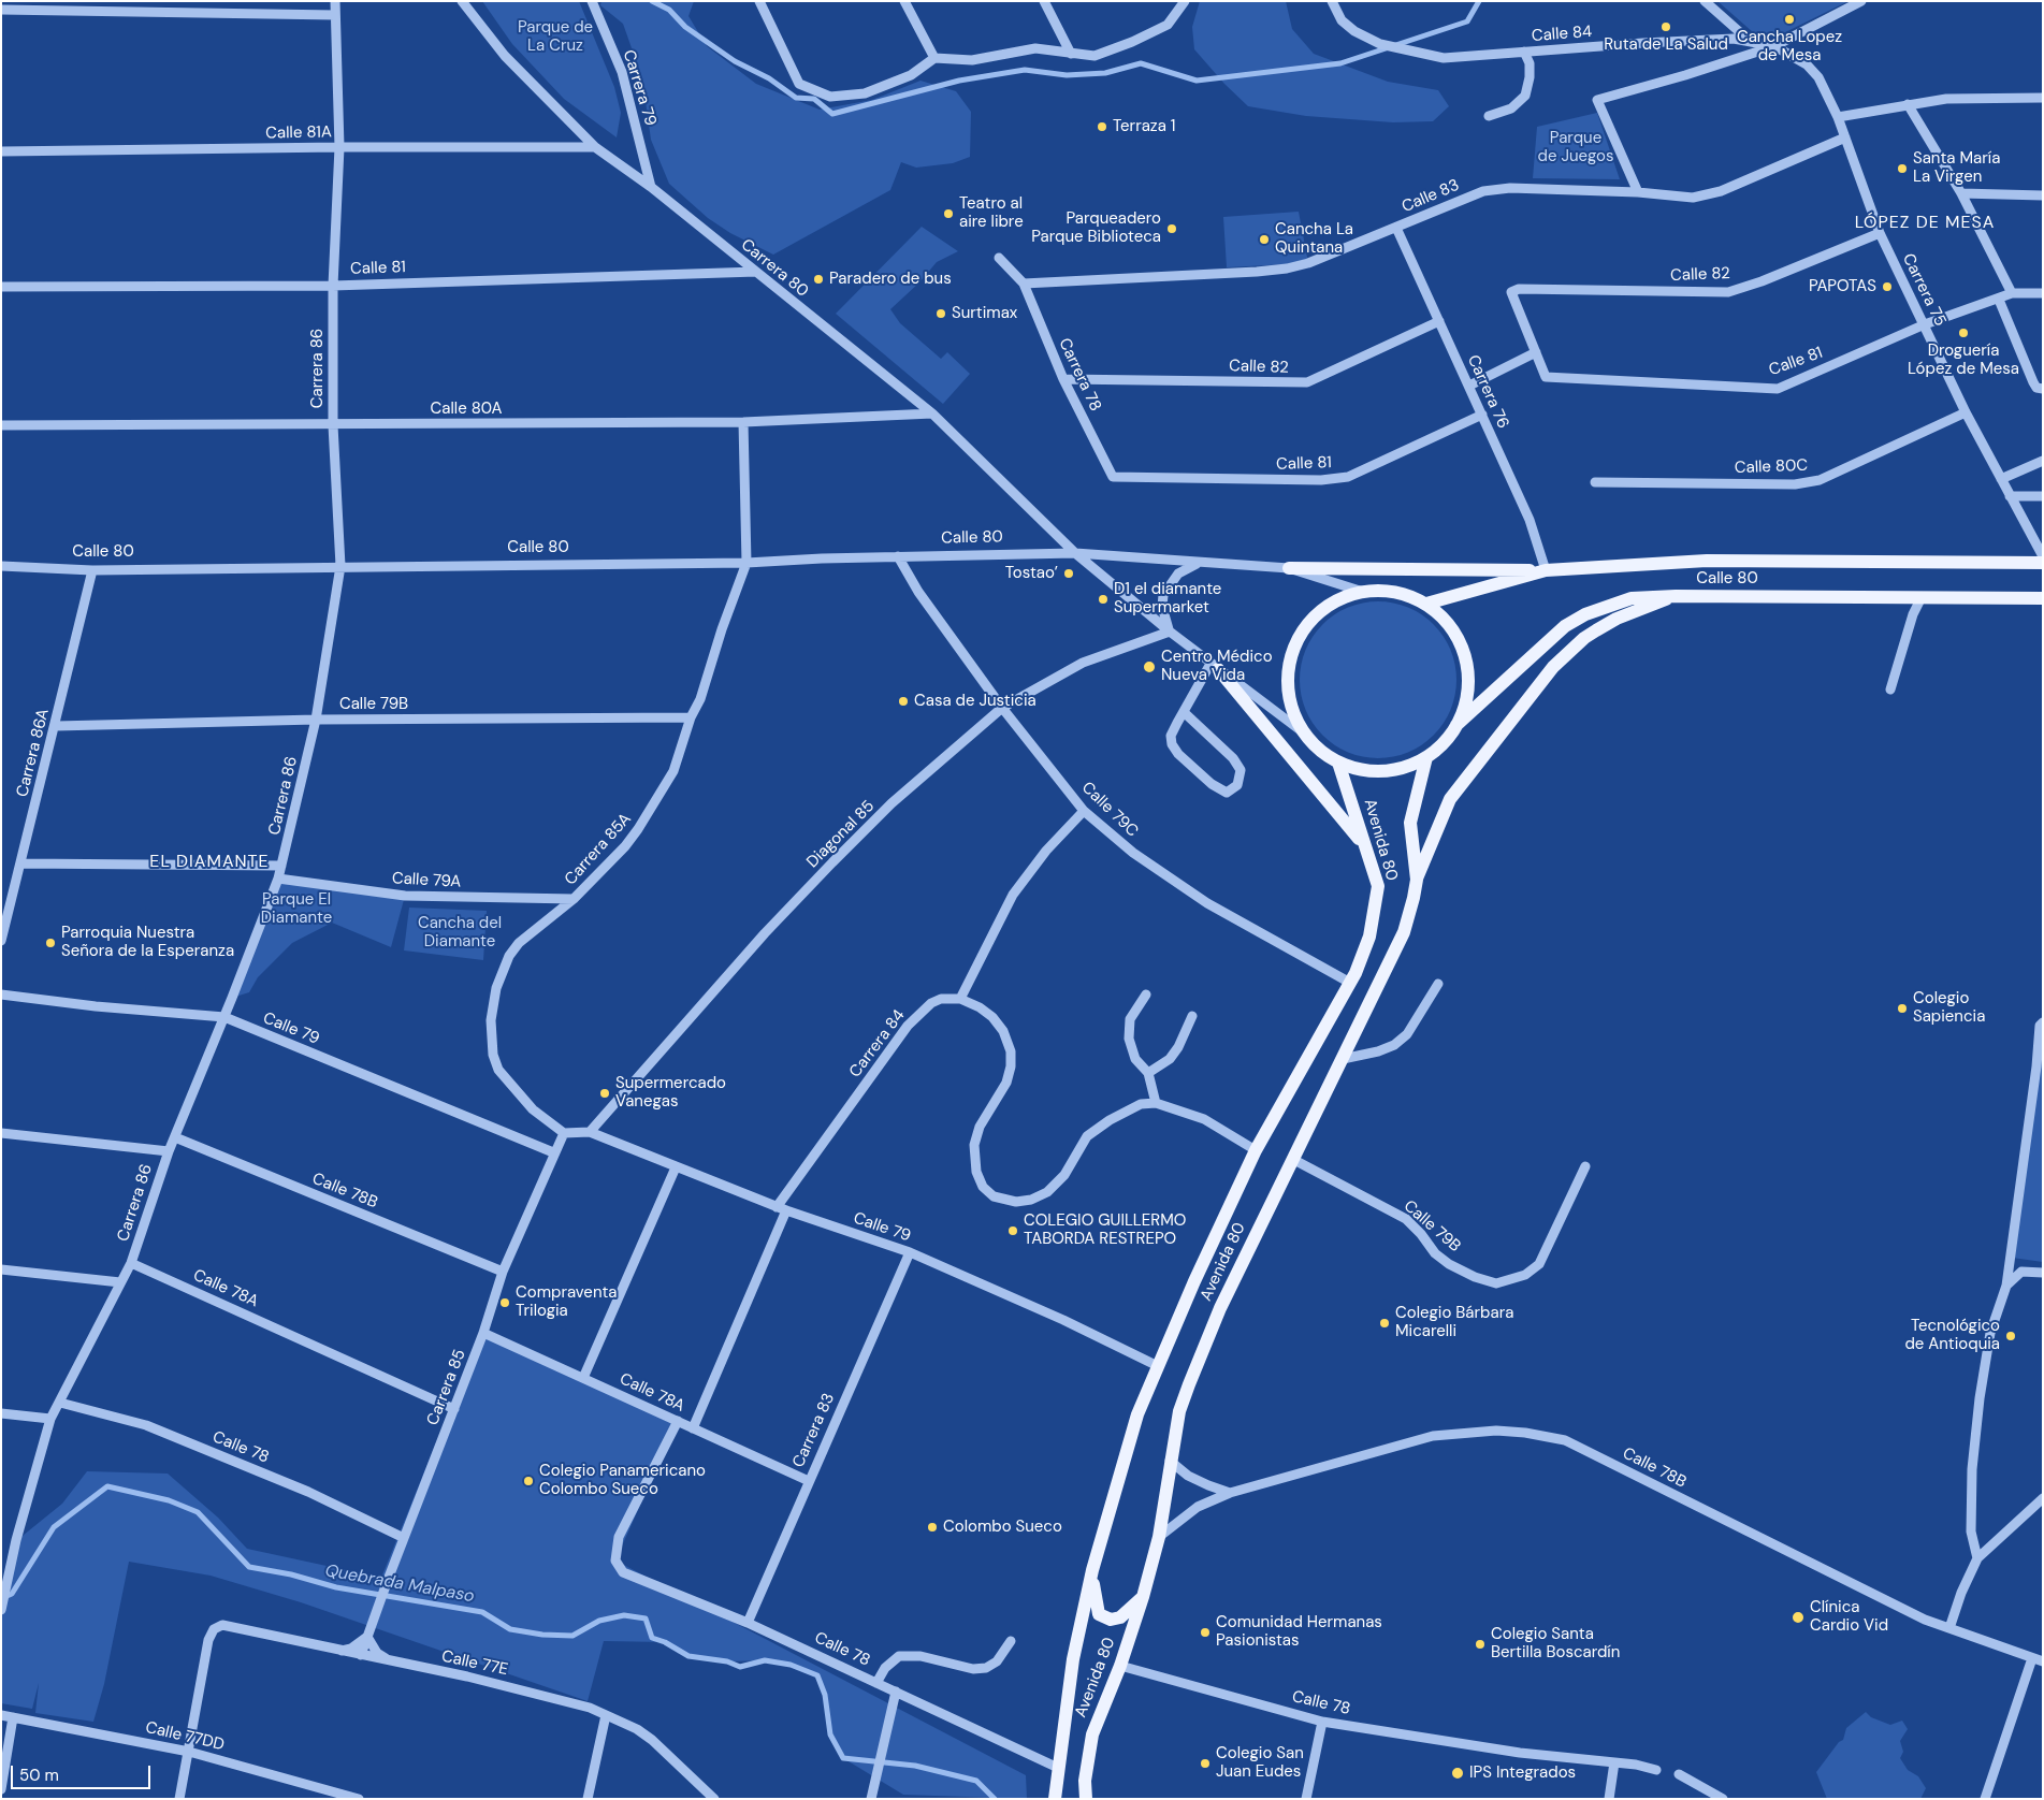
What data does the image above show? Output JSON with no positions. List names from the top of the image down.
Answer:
{
  "streets": {
    "main road": ["Calle 80", "Avenida 80"],
    "street": [
      "Calle 84",
      "Carrera 79",
      "Calle 81A",
      "Calle 83",
      "Calle 81",
      "Carrera 80",
      "Calle 82",
      "Carrera 75",
      "Carrera 86",
      "Carrera 78",
      "Carrera 76",
      "Calle 80A",
      "Calle 80C",
      "Calle 79B",
      "Carrera 86A",
      "Calle 79C",
      "Diagonal 85",
      "Carrera 85A",
      "Calle 79A",
      "Calle 79",
      "Carrera 84",
      "Calle 78B",
      "Calle 78A",
      "Carrera 85",
      "Carrera 83",
      "Calle 78",
      "Calle 77E",
      "Calle 77DD"
    ]
  },
  "crossings": [
    ["Calle 84", "Carrera 75"],
    ["Carrera 79", "Carrera 80"],
    ["Calle 81A", "Carrera 80"],
    ["Calle 81A", "Carrera 86"],
    ["Calle 83", "Carrera 75"],
    ["Calle 83", "Carrera 78"],
    ["Calle 83", "Carrera 76"],
    ["Calle 81", "Carrera 80"],
    ["Calle 81", "Calle 82"],
    ["Calle 81", "Carrera 75"],
    ["Calle 81", "Carrera 86"],
    ["Calle 81", "Carrera 78"],
    ["Calle 81", "Carrera 76"],
    ["Carrera 80", "Calle 80A"],
    ["Carrera 80", "Calle 80"],
    ["Calle 82", "Carrera 75"],
    ["Calle 82", "Carrera 78"],
    ["Calle 82", "Carrera 76"],
    ["Carrera 75", "Calle 80C"],
    ["Carrera 86", "Calle 80A"],
    ["Carrera 86", "Calle 80"],
    ["Carrera 86", "Calle 79B"],
    ["Carrera 86", "Calle 79A"],
    ["Carrera 86", "Calle 79"],
    ["Carrera 86", "Calle 78B"],
    ["Carrera 86", "Calle 78A"],
    ["Carrera 86", "Calle 78"],
    ["Carrera 76", "Calle 80"],
    ["Calle 80A", "Carrera 85A"],
    ["Calle 80", "Carrera 86A"],
    ["Calle 80", "Calle 79C"],
    ["Calle 80", "Avenida 80"],
    ["Calle 80", "Carrera 85A"],
    ["Calle 79B", "Carrera 86A"],
    ["Calle 79B", "Avenida 80"],
    ["Calle 79B", "Carrera 85A"],
    ["Calle 79C", "Diagonal 85"],
    ["Calle 79C", "Avenida 80"],
    ["Diagonal 85", "Calle 79"],
    ["Avenida 80", "Calle 79"],
    ["Avenida 80", "Calle 78B"],
    ["Avenida 80", "Calle 78"],
    ["Carrera 85A", "Calle 79A"],
    ["Carrera 85A", "Carrera 85"],
    ["Calle 79", "Carrera 84"],
    ["Calle 79", "Carrera 85"],
    ["Calle 79", "Carrera 83"],
    ["Calle 78B", "Carrera 85"],
    ["Calle 78A", "Carrera 85"],
    ["Calle 78A", "Carrera 83"],
    ["Calle 78A", "Calle 78"],
    ["Carrera 85", "Calle 78"],
    ["Carrera 85", "Calle 77E"],
    ["Carrera 83", "Calle 78"],
    ["Calle 77E", "Calle 77DD"]
  ],
  "districts": ["LÓPEZ DE MESA", "EL DIAMANTE"],
  "water": ["Quebrada Malpaso"],
  "parks": [
    "Parque de La Cruz",
    "Parque de Juegos",
    "Parque El Diamante",
    "Cancha del Diamante"
  ],
  "places": [
    "Cancha Lopez de Mesa",
    "Ruta de La Salud",
    "Terraza 1",
    "Santa María La Virgen",
    "Teatro al aire libre",
    "Parqueadero Parque Biblioteca",
    "Cancha La Quintana",
    "Paradero de bus",
    "PAPOTAS",
    "Surtimax",
    "Droguería López de Mesa",
    "Tostao’",
    "D1 el diamante Supermarket",
    "Centro Médico Nueva Vida",
    "Casa de Justicia",
    "Parroquia Nuestra Señora de la Esperanza",
    "Colegio Sapiencia",
    "Supermercado Vanegas",
    "COLEGIO GUILLERMO TABORDA RESTREPO",
    "Compraventa Trilogia",
    "Colegio Bárbara Micarelli",
    "Tecnológico de Antioquia",
    "Colegio Panamericano Colombo Sueco",
    "Colombo Sueco",
    "Clínica Cardio Vid",
    "Comunidad Hermanas Pasionistas",
    "Colegio Santa Bertilla Boscardín",
    "Colegio San Juan Eudes",
    "IPS Integrados"
  ],
  "scale_bar": "50 m"
}
